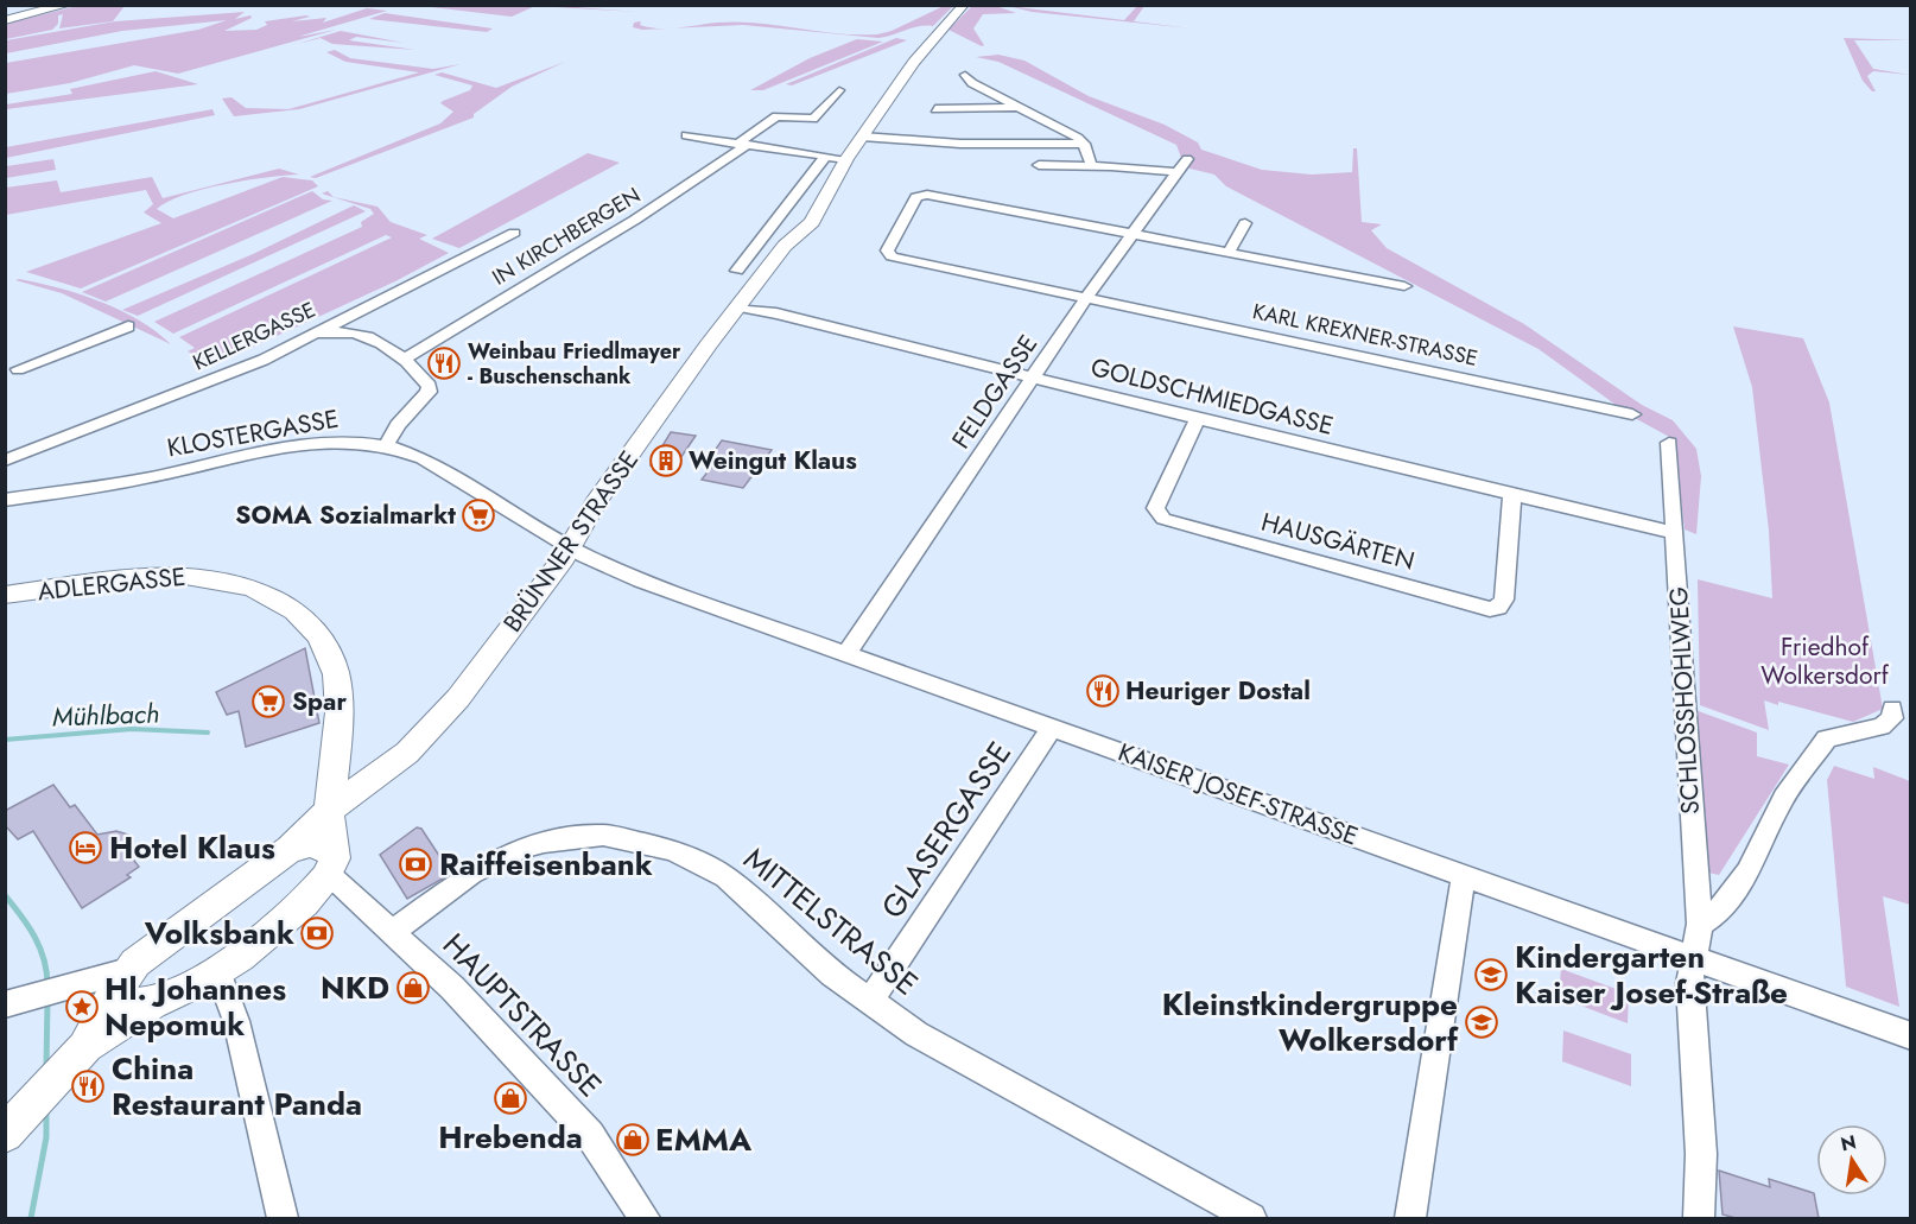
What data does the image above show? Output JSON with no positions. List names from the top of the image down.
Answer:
{
  "streets": {
    "main road": ["BRÜNNER STRASSE", "ADLERGASSE"],
    "street": [
      "IN KIRCHBERGEN",
      "KARL KREXNER-STRASSE",
      "KELLERGASSE",
      "FELDGASSE",
      "GOLDSCHMIEDGASSE",
      "KLOSTERGASSE",
      "HAUSGÄRTEN",
      "SCHLOSSHOHLWEG",
      "KAISER JOSEF-STRASSE",
      "GLASERGASSE",
      "MITTELSTRASSE",
      "HAUPTSTRASSE"
    ]
  },
  "crossings": [
    ["KARL KREXNER-STRASSE", "FELDGASSE"],
    ["FELDGASSE", "GOLDSCHMIEDGASSE"],
    ["FELDGASSE", "KAISER JOSEF-STRASSE"],
    ["GOLDSCHMIEDGASSE", "BRÜNNER STRASSE"],
    ["GOLDSCHMIEDGASSE", "HAUSGÄRTEN"],
    ["GOLDSCHMIEDGASSE", "SCHLOSSHOHLWEG"],
    ["KLOSTERGASSE", "BRÜNNER STRASSE"],
    ["KLOSTERGASSE", "KAISER JOSEF-STRASSE"],
    ["BRÜNNER STRASSE", "ADLERGASSE"],
    ["BRÜNNER STRASSE", "KAISER JOSEF-STRASSE"],
    ["ADLERGASSE", "HAUPTSTRASSE"],
    ["SCHLOSSHOHLWEG", "KAISER JOSEF-STRASSE"],
    ["KAISER JOSEF-STRASSE", "GLASERGASSE"],
    ["GLASERGASSE", "MITTELSTRASSE"],
    ["MITTELSTRASSE", "HAUPTSTRASSE"]
  ],
  "water": ["Mühlbach"],
  "parks": ["Friedhof Wolkersdorf"],
  "places": {
    "restaurant": ["Weinbau Friedlmayer - Buschenschank", "Heuriger Dostal", "China Restaurant Panda"],
    "building": ["Weingut Klaus"],
    "supermarket": ["SOMA Sozialmarkt", "Spar"],
    "hotel": ["Hotel Klaus"],
    "bank": ["Raiffeisenbank", "Volksbank"],
    "school or university": ["Kindergarten Kaiser Josef-Straße", "Kleinstkindergruppe Wolkersdorf"],
    "shop": ["NKD", "Hrebenda", "EMMA"],
    "place": ["Hl. Johannes Nepomuk"]
  },
  "north": "top"
}
